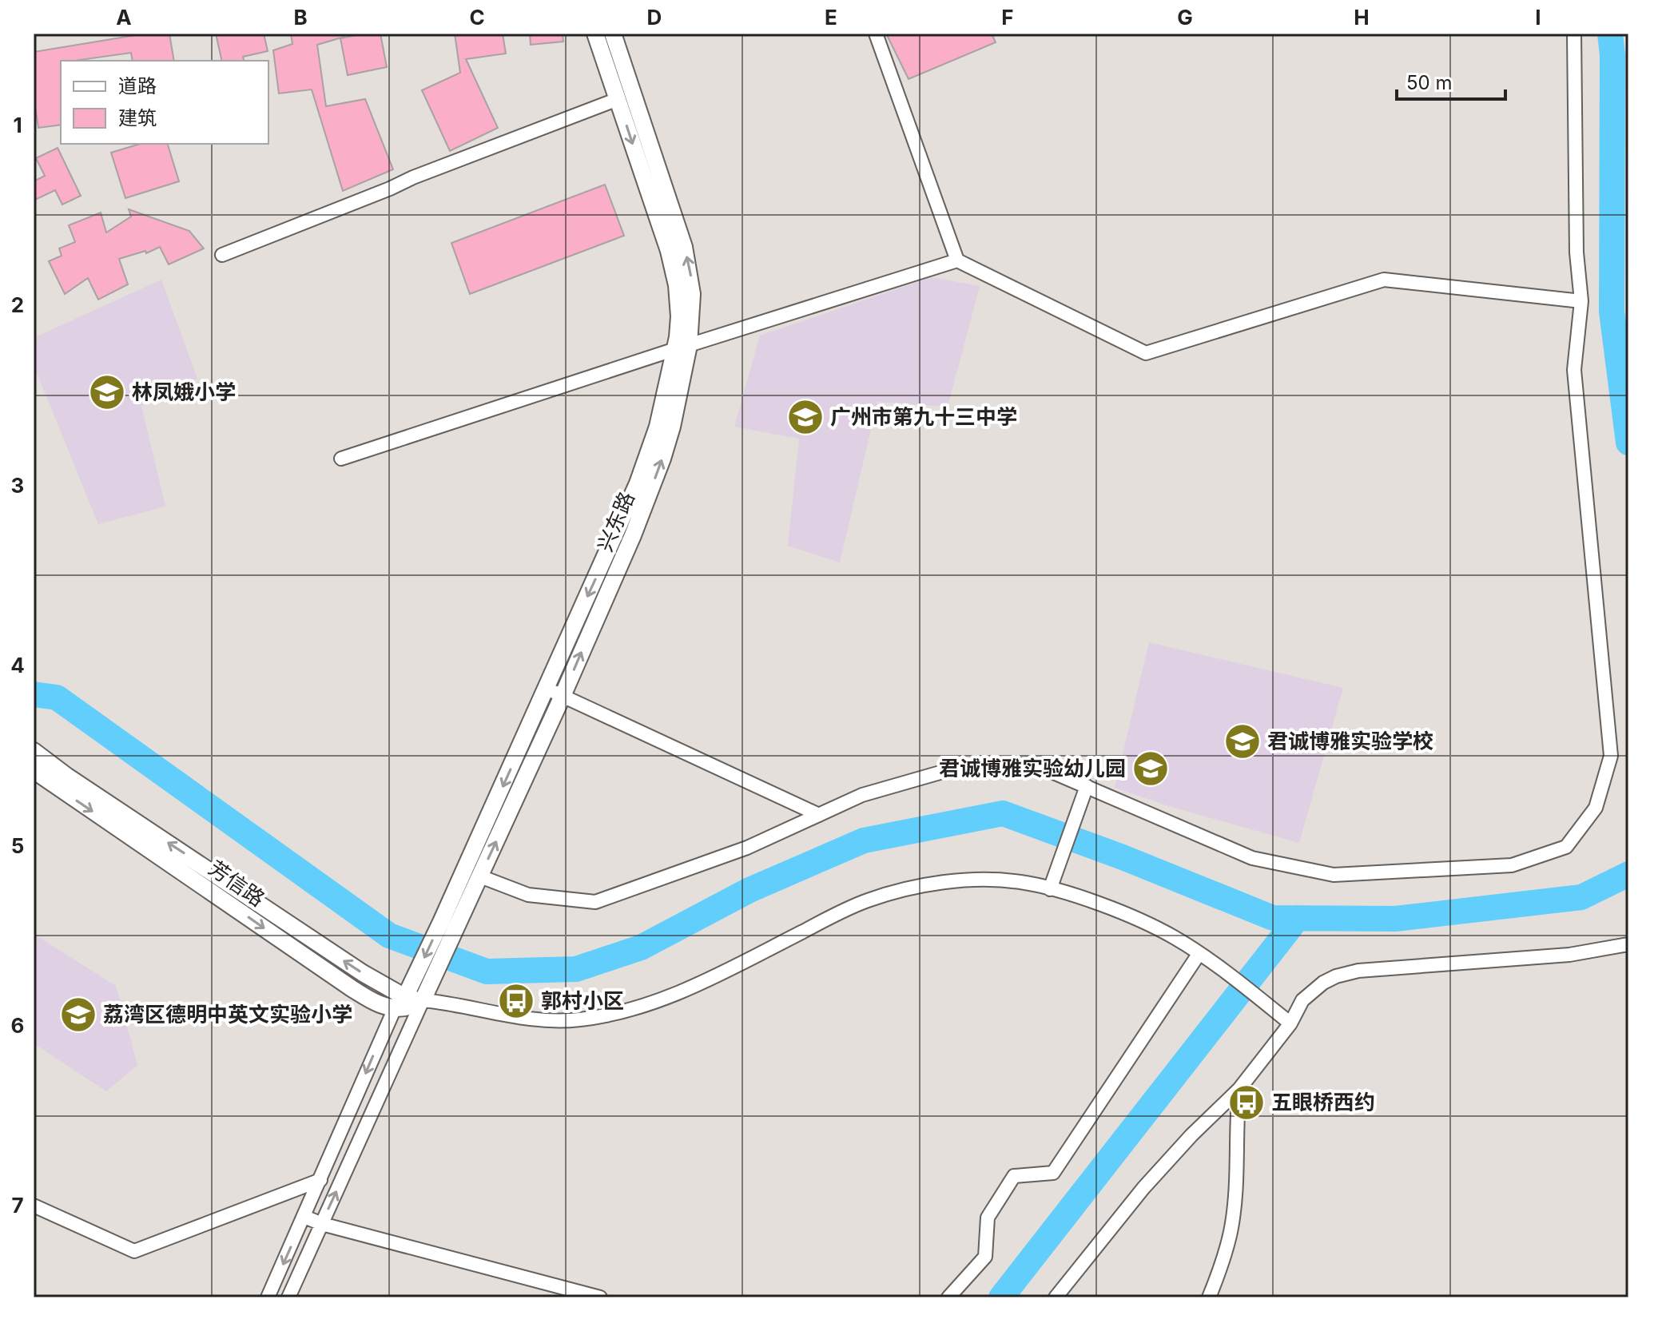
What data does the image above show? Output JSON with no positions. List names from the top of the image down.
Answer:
{
  "streets": {
    "street": ["兴东路", "芳信路"]
  },
  "crossings": [
    ["兴东路", "芳信路"]
  ],
  "places": {
    "school or university": [
      "林凤娥小学",
      "广州市第九十三中学",
      "君诚博雅实验学校",
      "君诚博雅实验幼儿园",
      "荔湾区德明中英文实验小学"
    ],
    "bus stop": ["郭村小区", "五眼桥西约"]
  },
  "legend": ["道路", "建筑"],
  "scale_bar": "50 m",
  "grid": {
    "columns": [
      "A",
      "B",
      "C",
      "D",
      "E",
      "F",
      "G",
      "H",
      "I"
    ],
    "rows": [
      "1",
      "2",
      "3",
      "4",
      "5",
      "6",
      "7"
    ]
  }
}
